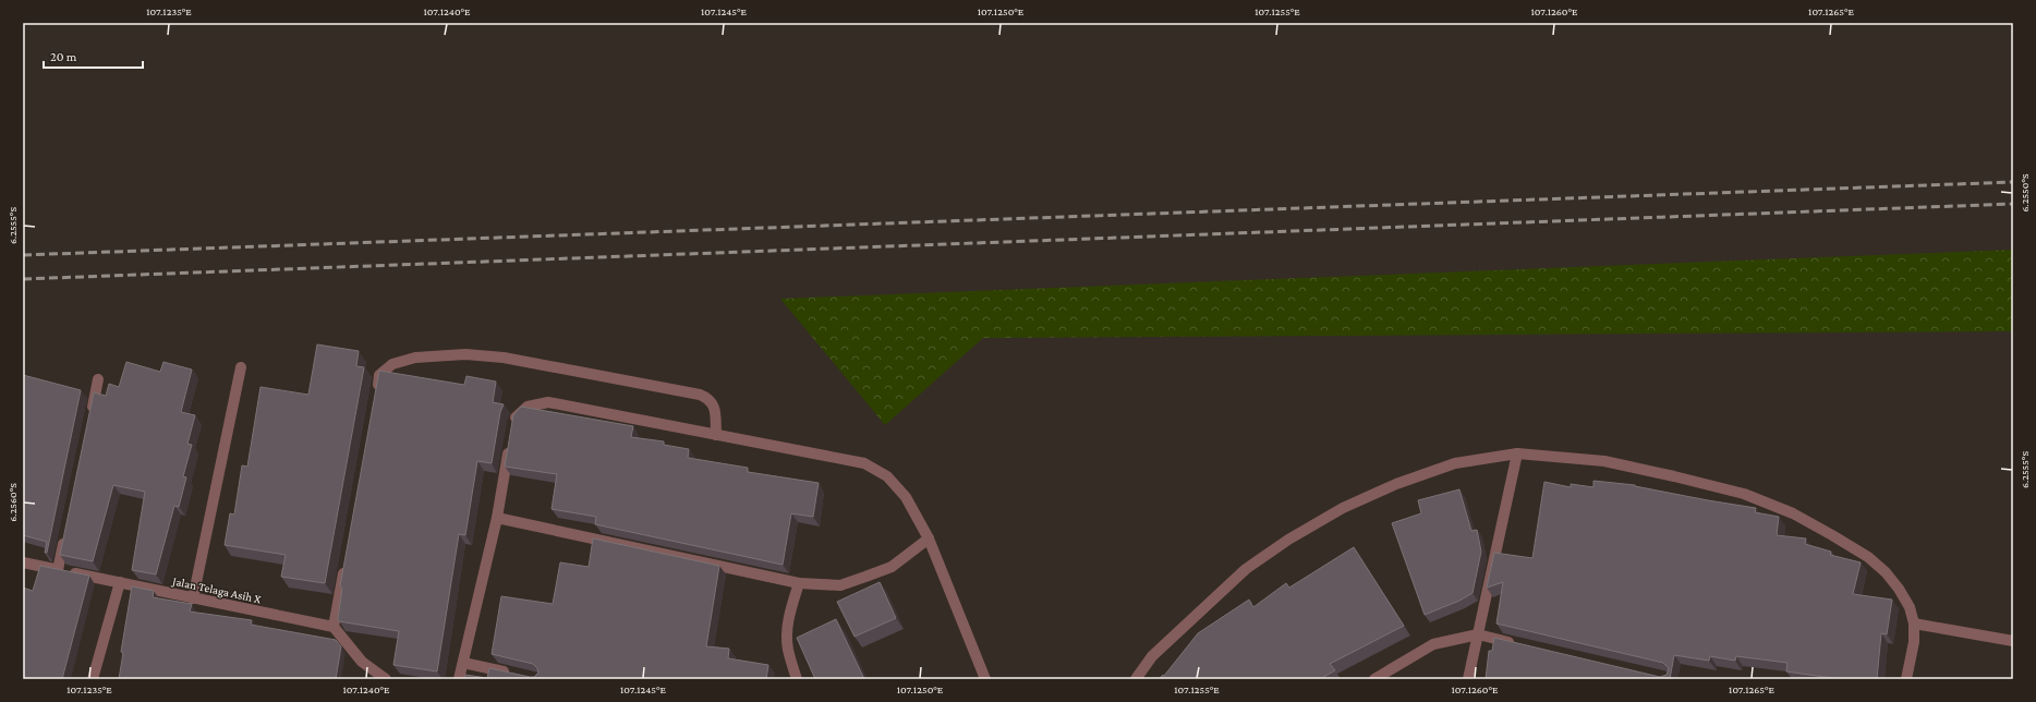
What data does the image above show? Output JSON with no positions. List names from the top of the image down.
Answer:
{
  "streets": {
    "street": ["Jalan Telaga Asih X"]
  },
  "scale_bar": "20 m",
  "coordinates": [
    "107.1235°E",
    "107.1240°E",
    "107.1245°E",
    "107.1250°E",
    "107.1255°E",
    "107.1260°E",
    "107.1265°E",
    "6.2550°S",
    "6.2555°S",
    "6.2560°S"
  ]
}
